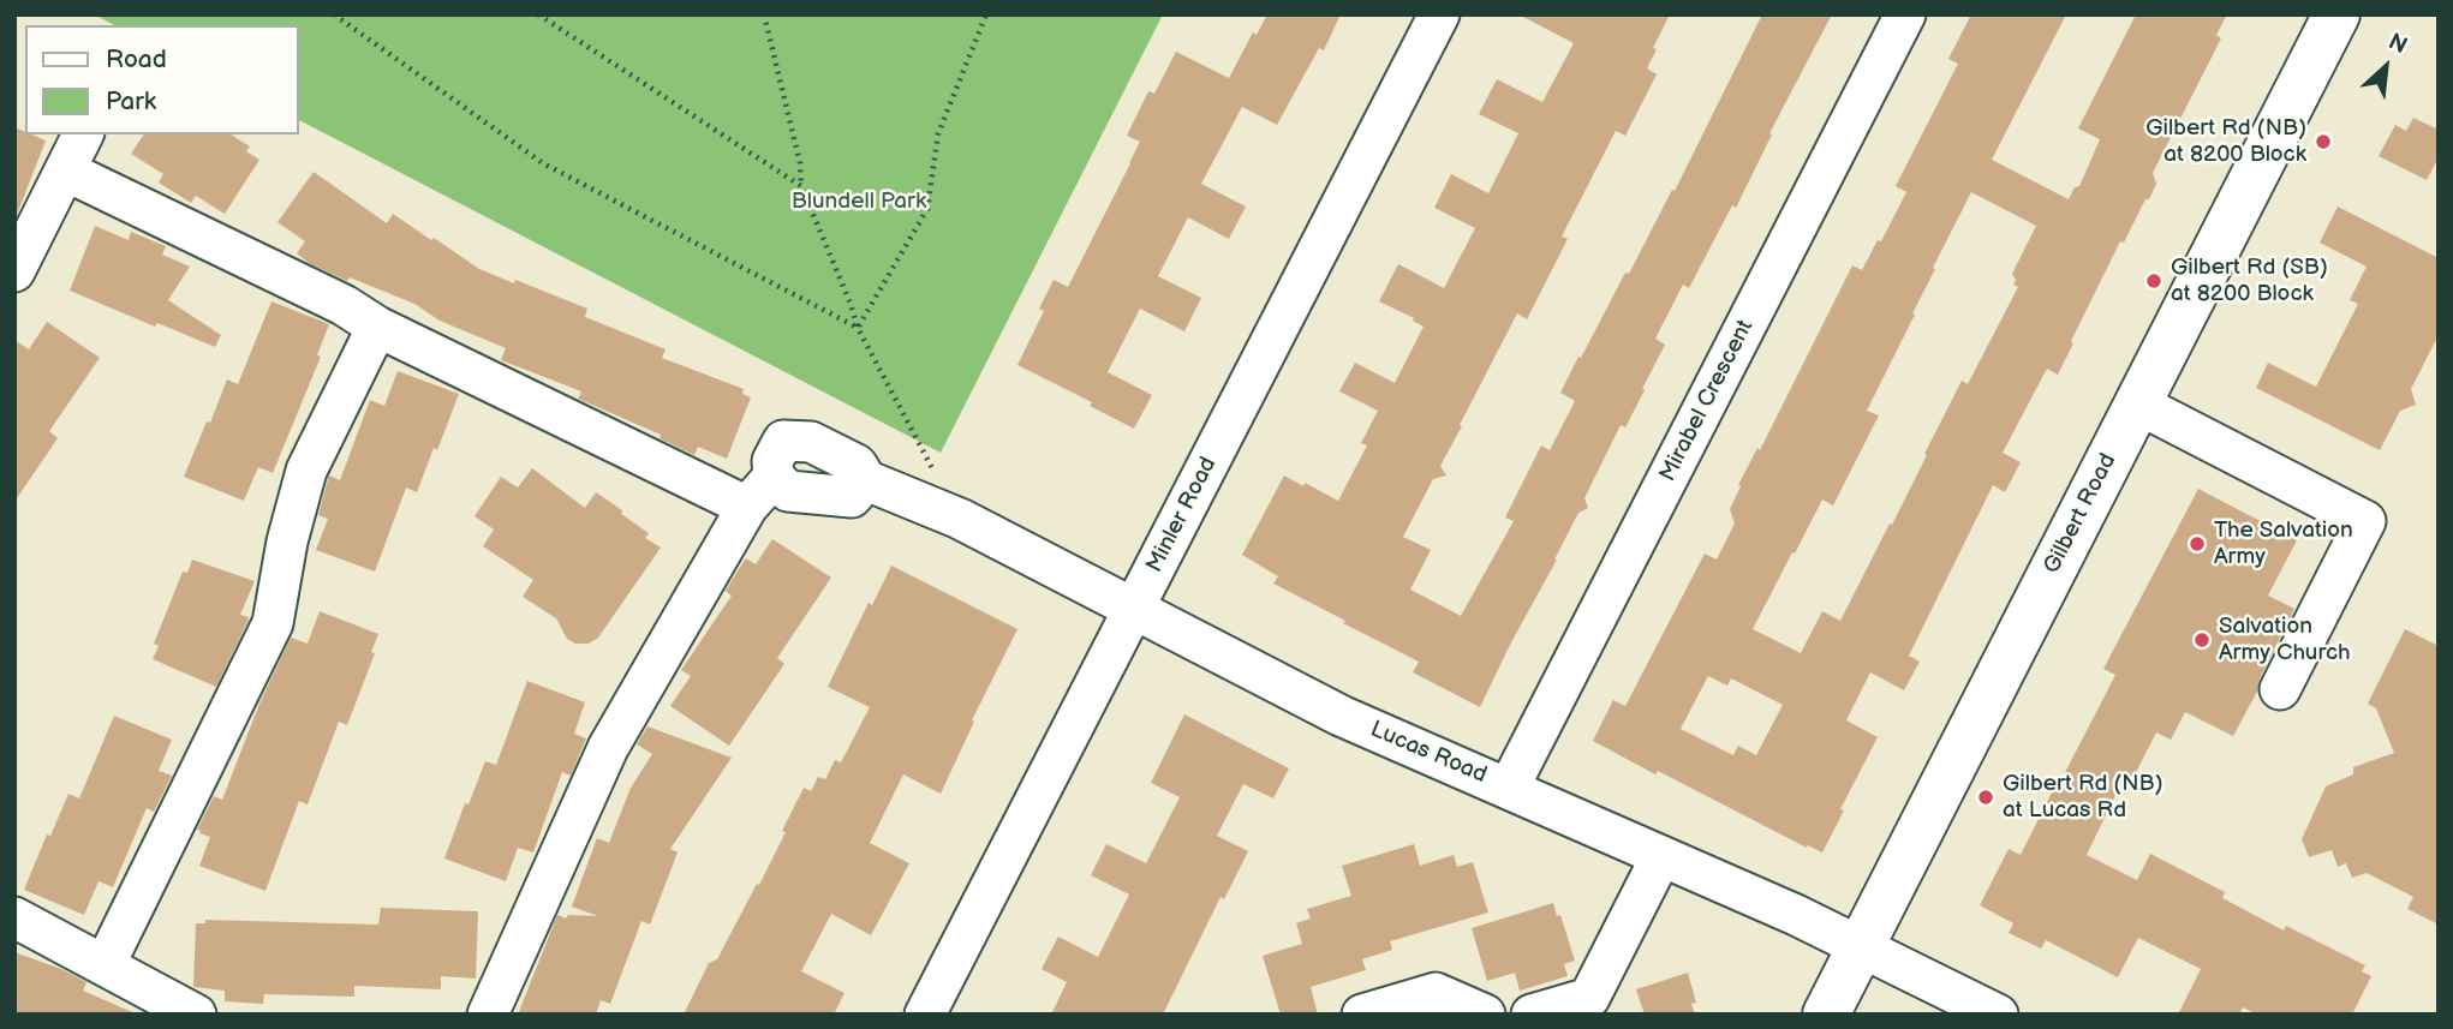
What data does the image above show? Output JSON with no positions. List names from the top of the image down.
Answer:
{
  "streets": {
    "main road": ["Gilbert Road"],
    "street": ["Mirabel Crescent", "Minler Road", "Lucas Road"]
  },
  "crossings": [
    ["Mirabel Crescent", "Lucas Road"],
    ["Gilbert Road", "Lucas Road"],
    ["Minler Road", "Lucas Road"]
  ],
  "parks": ["Blundell Park"],
  "places": [
    "Gilbert Rd (NB) at 8200 Block",
    "Gilbert Rd (SB) at 8200 Block",
    "The Salvation Army",
    "Salvation Army Church",
    "Gilbert Rd (NB) at Lucas Rd"
  ],
  "legend": ["Road", "Park"],
  "north": "top right"
}
